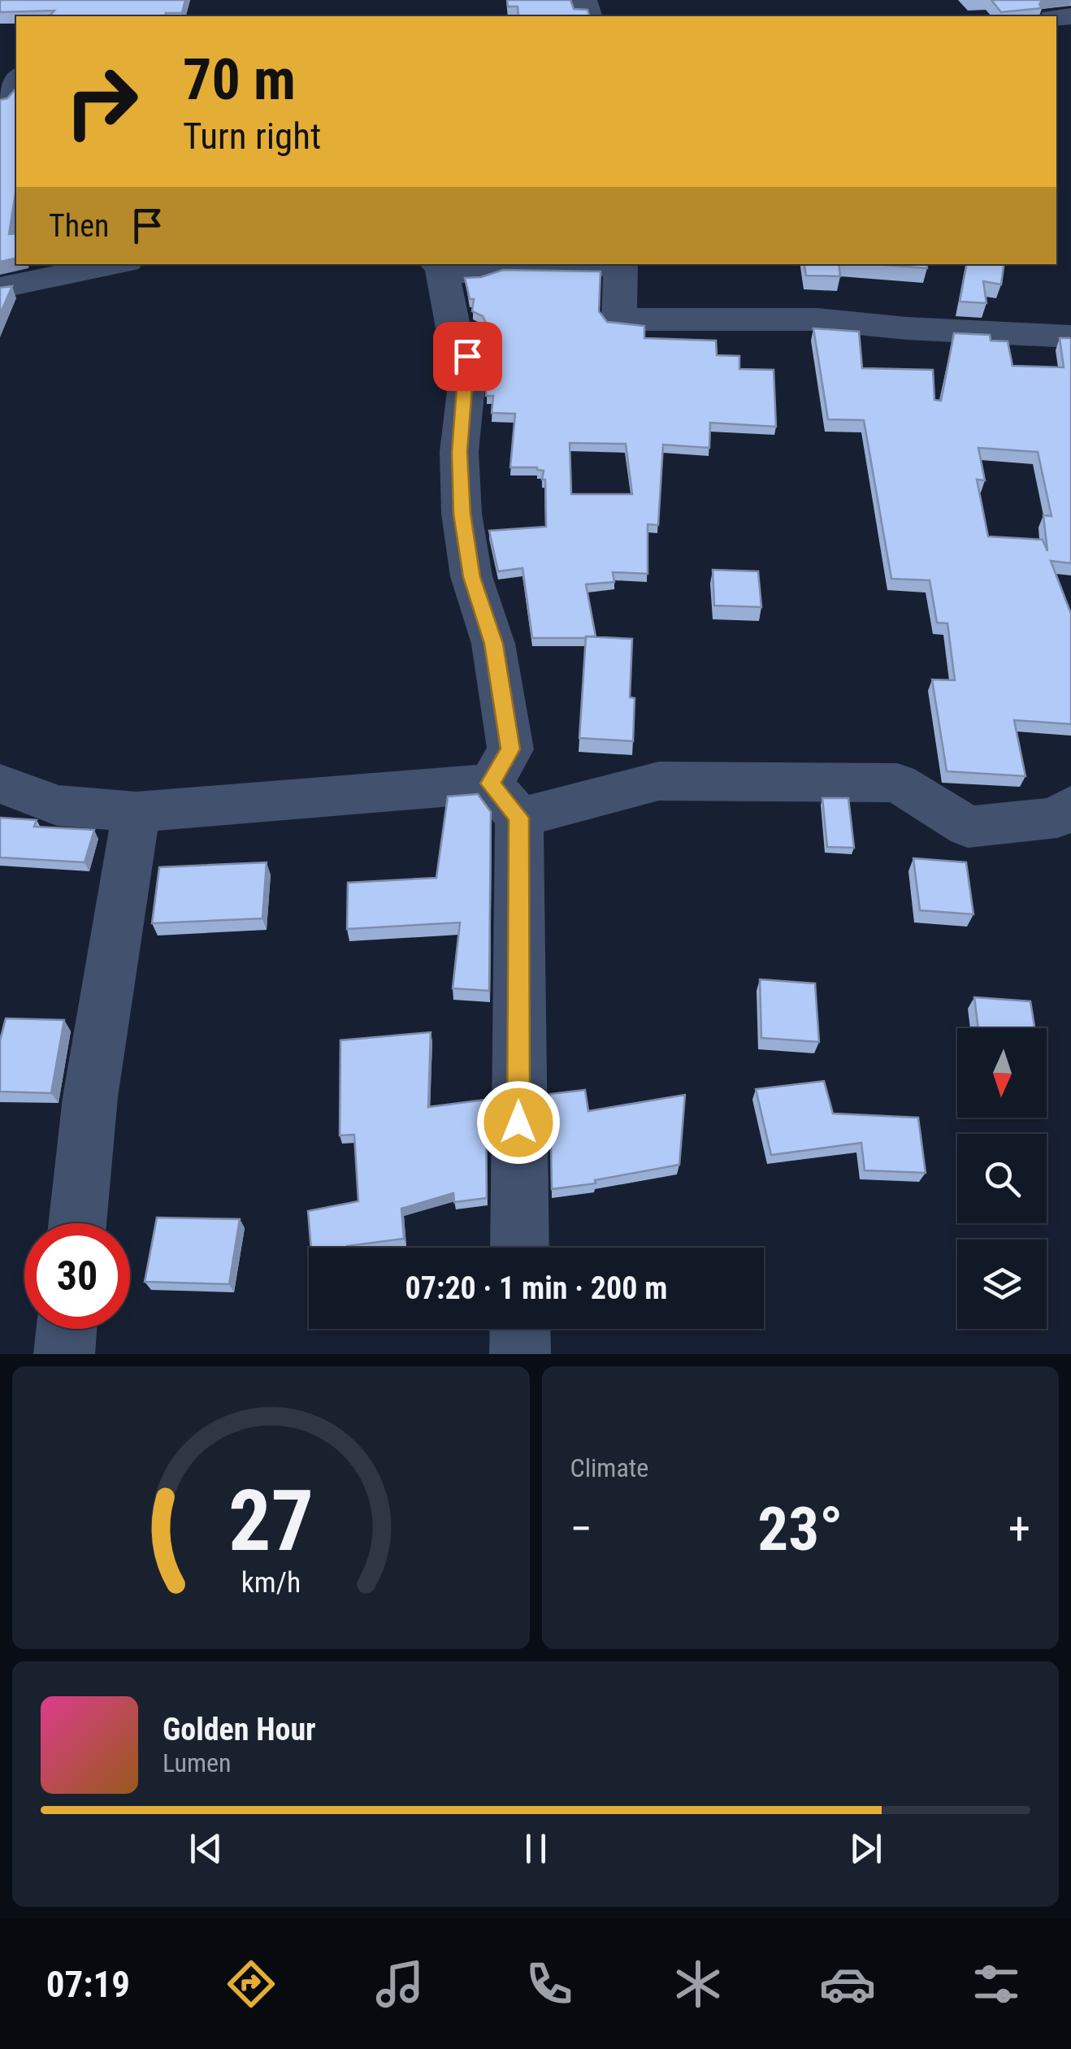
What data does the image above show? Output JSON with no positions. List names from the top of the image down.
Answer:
{
  "north": "bottom",
  "page": {
    "turn": ["70 m", "Turn right"],
    "then": "Then",
    "limit": "30",
    "trip": "07:20 · 1 min · 200 m",
    "tile": "Climate",
    "heat": ["−", "23°", "+"],
    "song": ["Golden Hour", "Lumen"],
    "tabs": "07:19",
    "gauge": ["27", "km/h"]
  }
}
